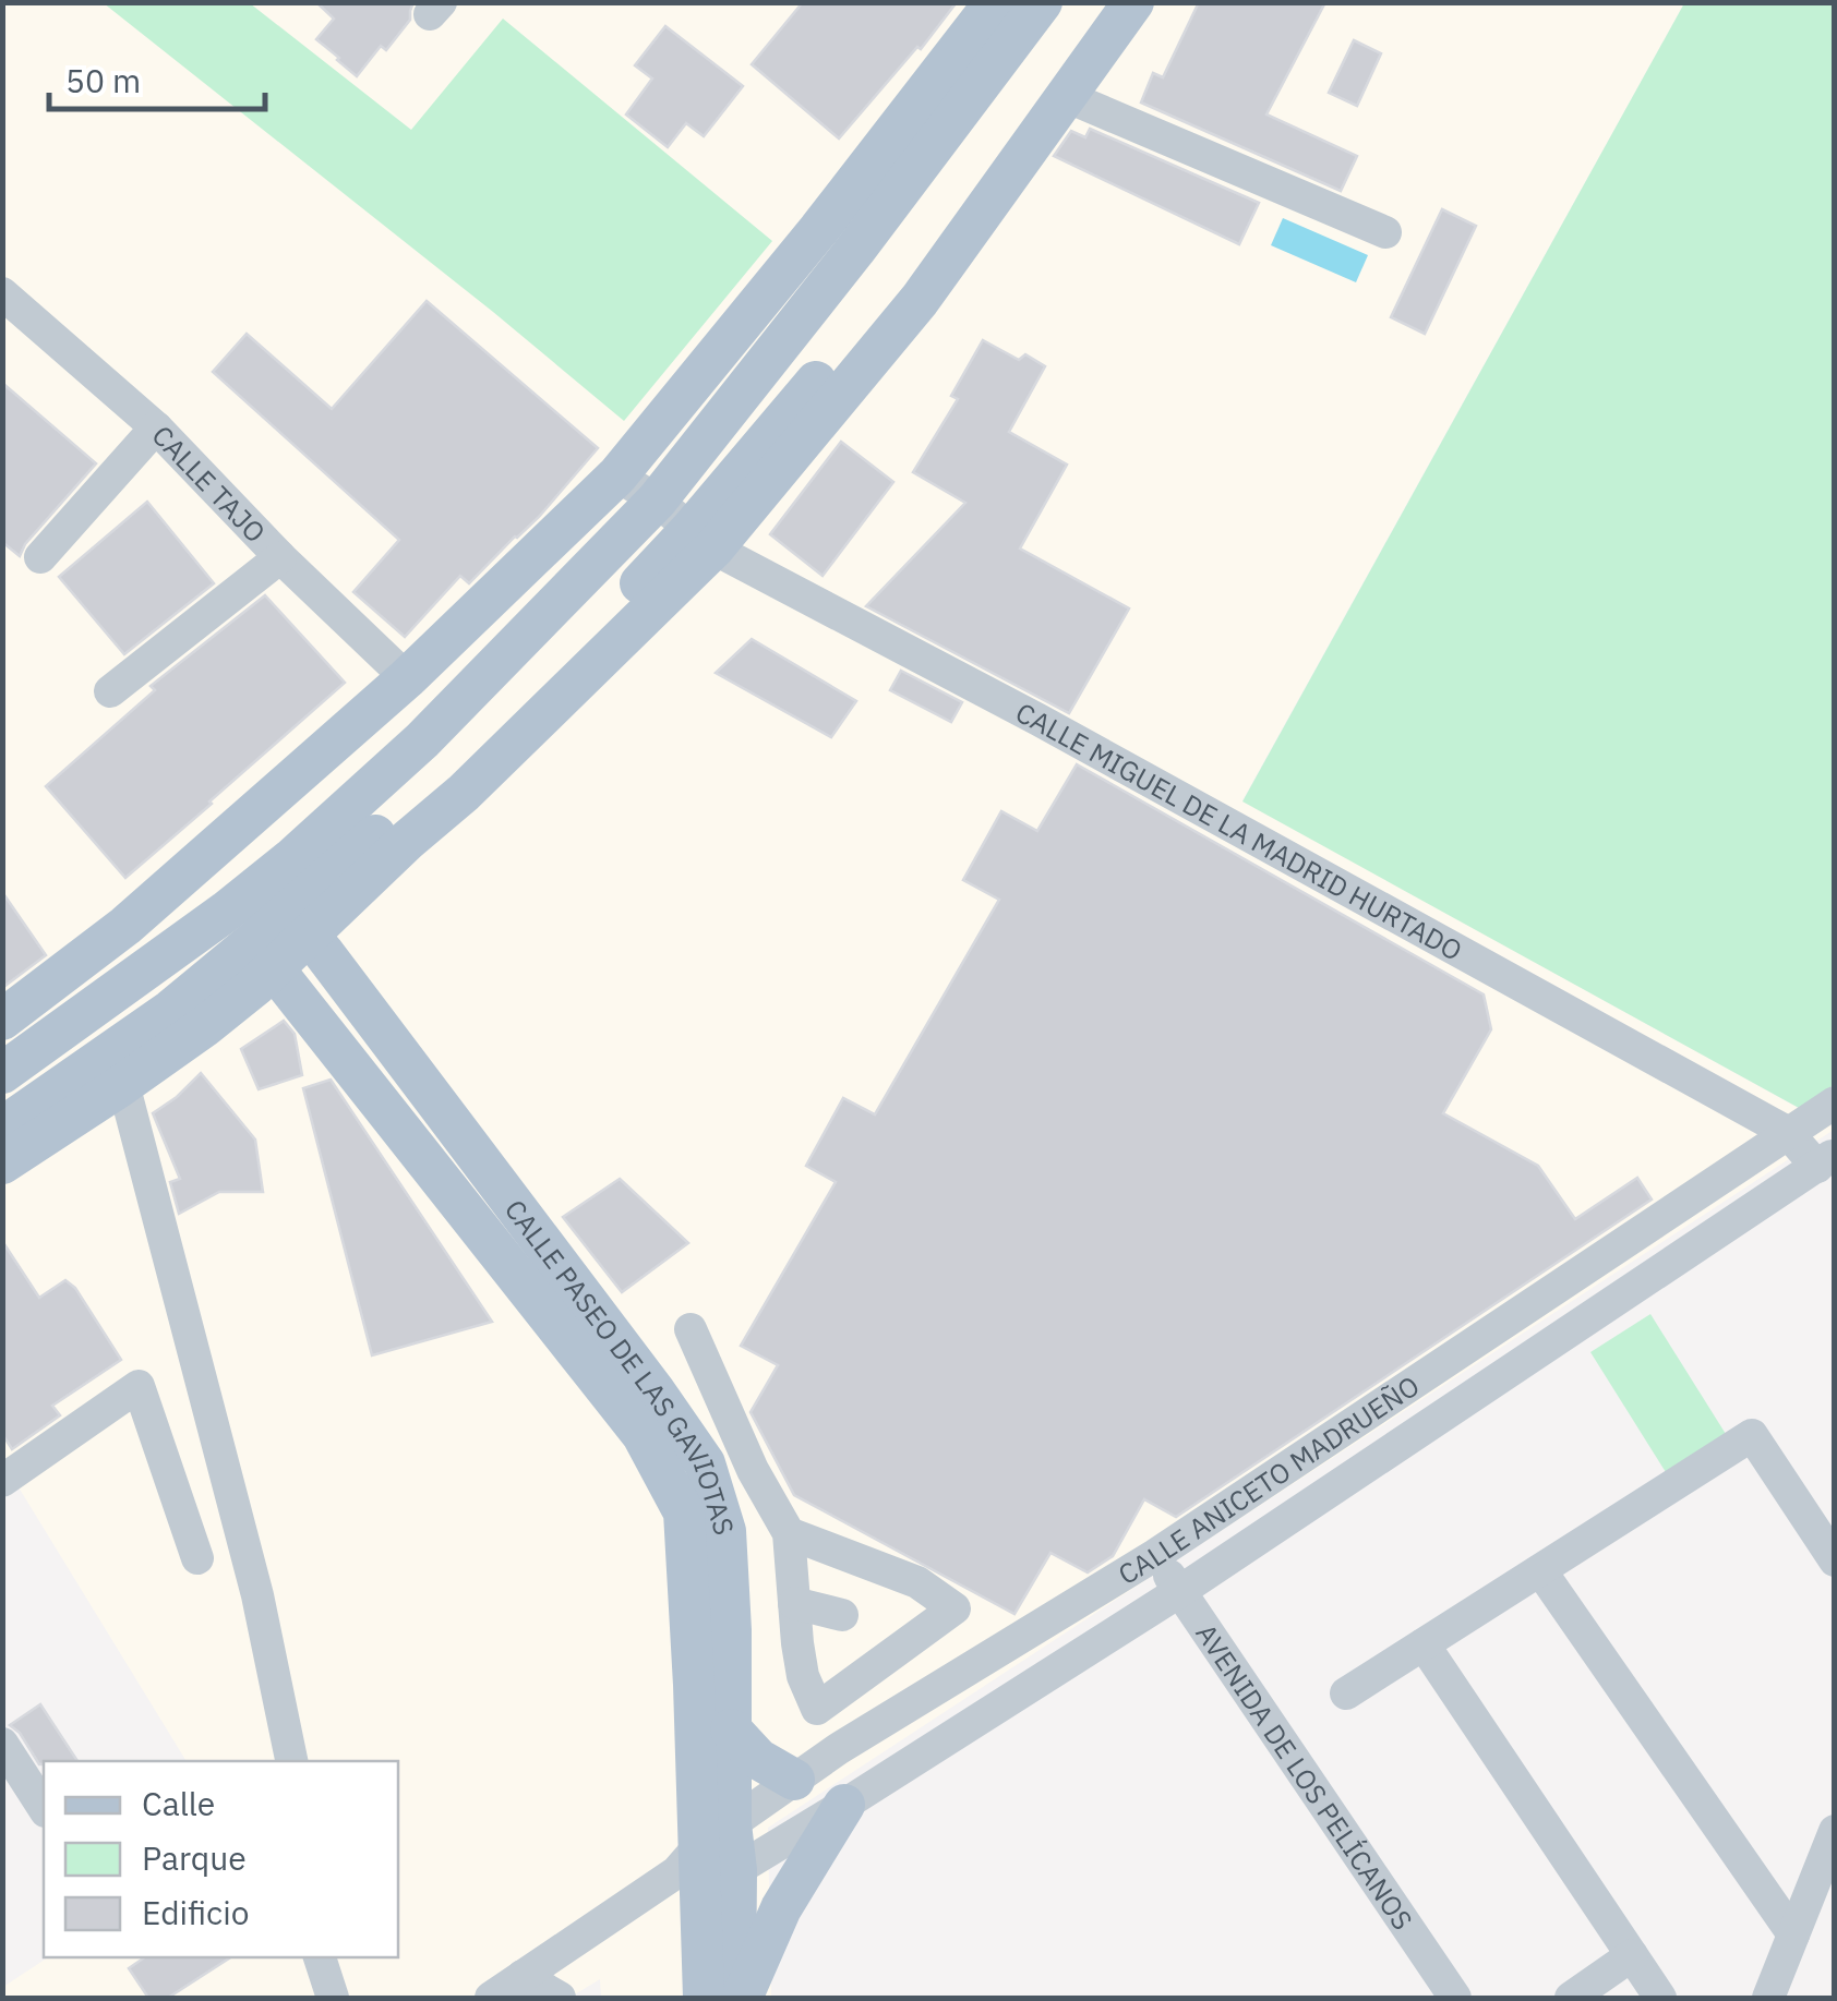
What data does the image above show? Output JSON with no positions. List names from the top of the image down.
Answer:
{
  "streets": {
    "main road": ["CALLE PASEO DE LAS GAVIOTAS"],
    "street": [
      "CALLE TAJO",
      "CALLE MIGUEL DE LA MADRID HURTADO",
      "CALLE ANICETO MADRUEÑO",
      "AVENIDA DE LOS PELÍCANOS"
    ]
  },
  "crossings": [
    ["CALLE MIGUEL DE LA MADRID HURTADO", "CALLE ANICETO MADRUEÑO"],
    ["CALLE PASEO DE LAS GAVIOTAS", "CALLE ANICETO MADRUEÑO"],
    ["CALLE ANICETO MADRUEÑO", "AVENIDA DE LOS PELÍCANOS"]
  ],
  "legend": ["Calle", "Parque", "Edificio"],
  "scale_bar": "50 m"
}
